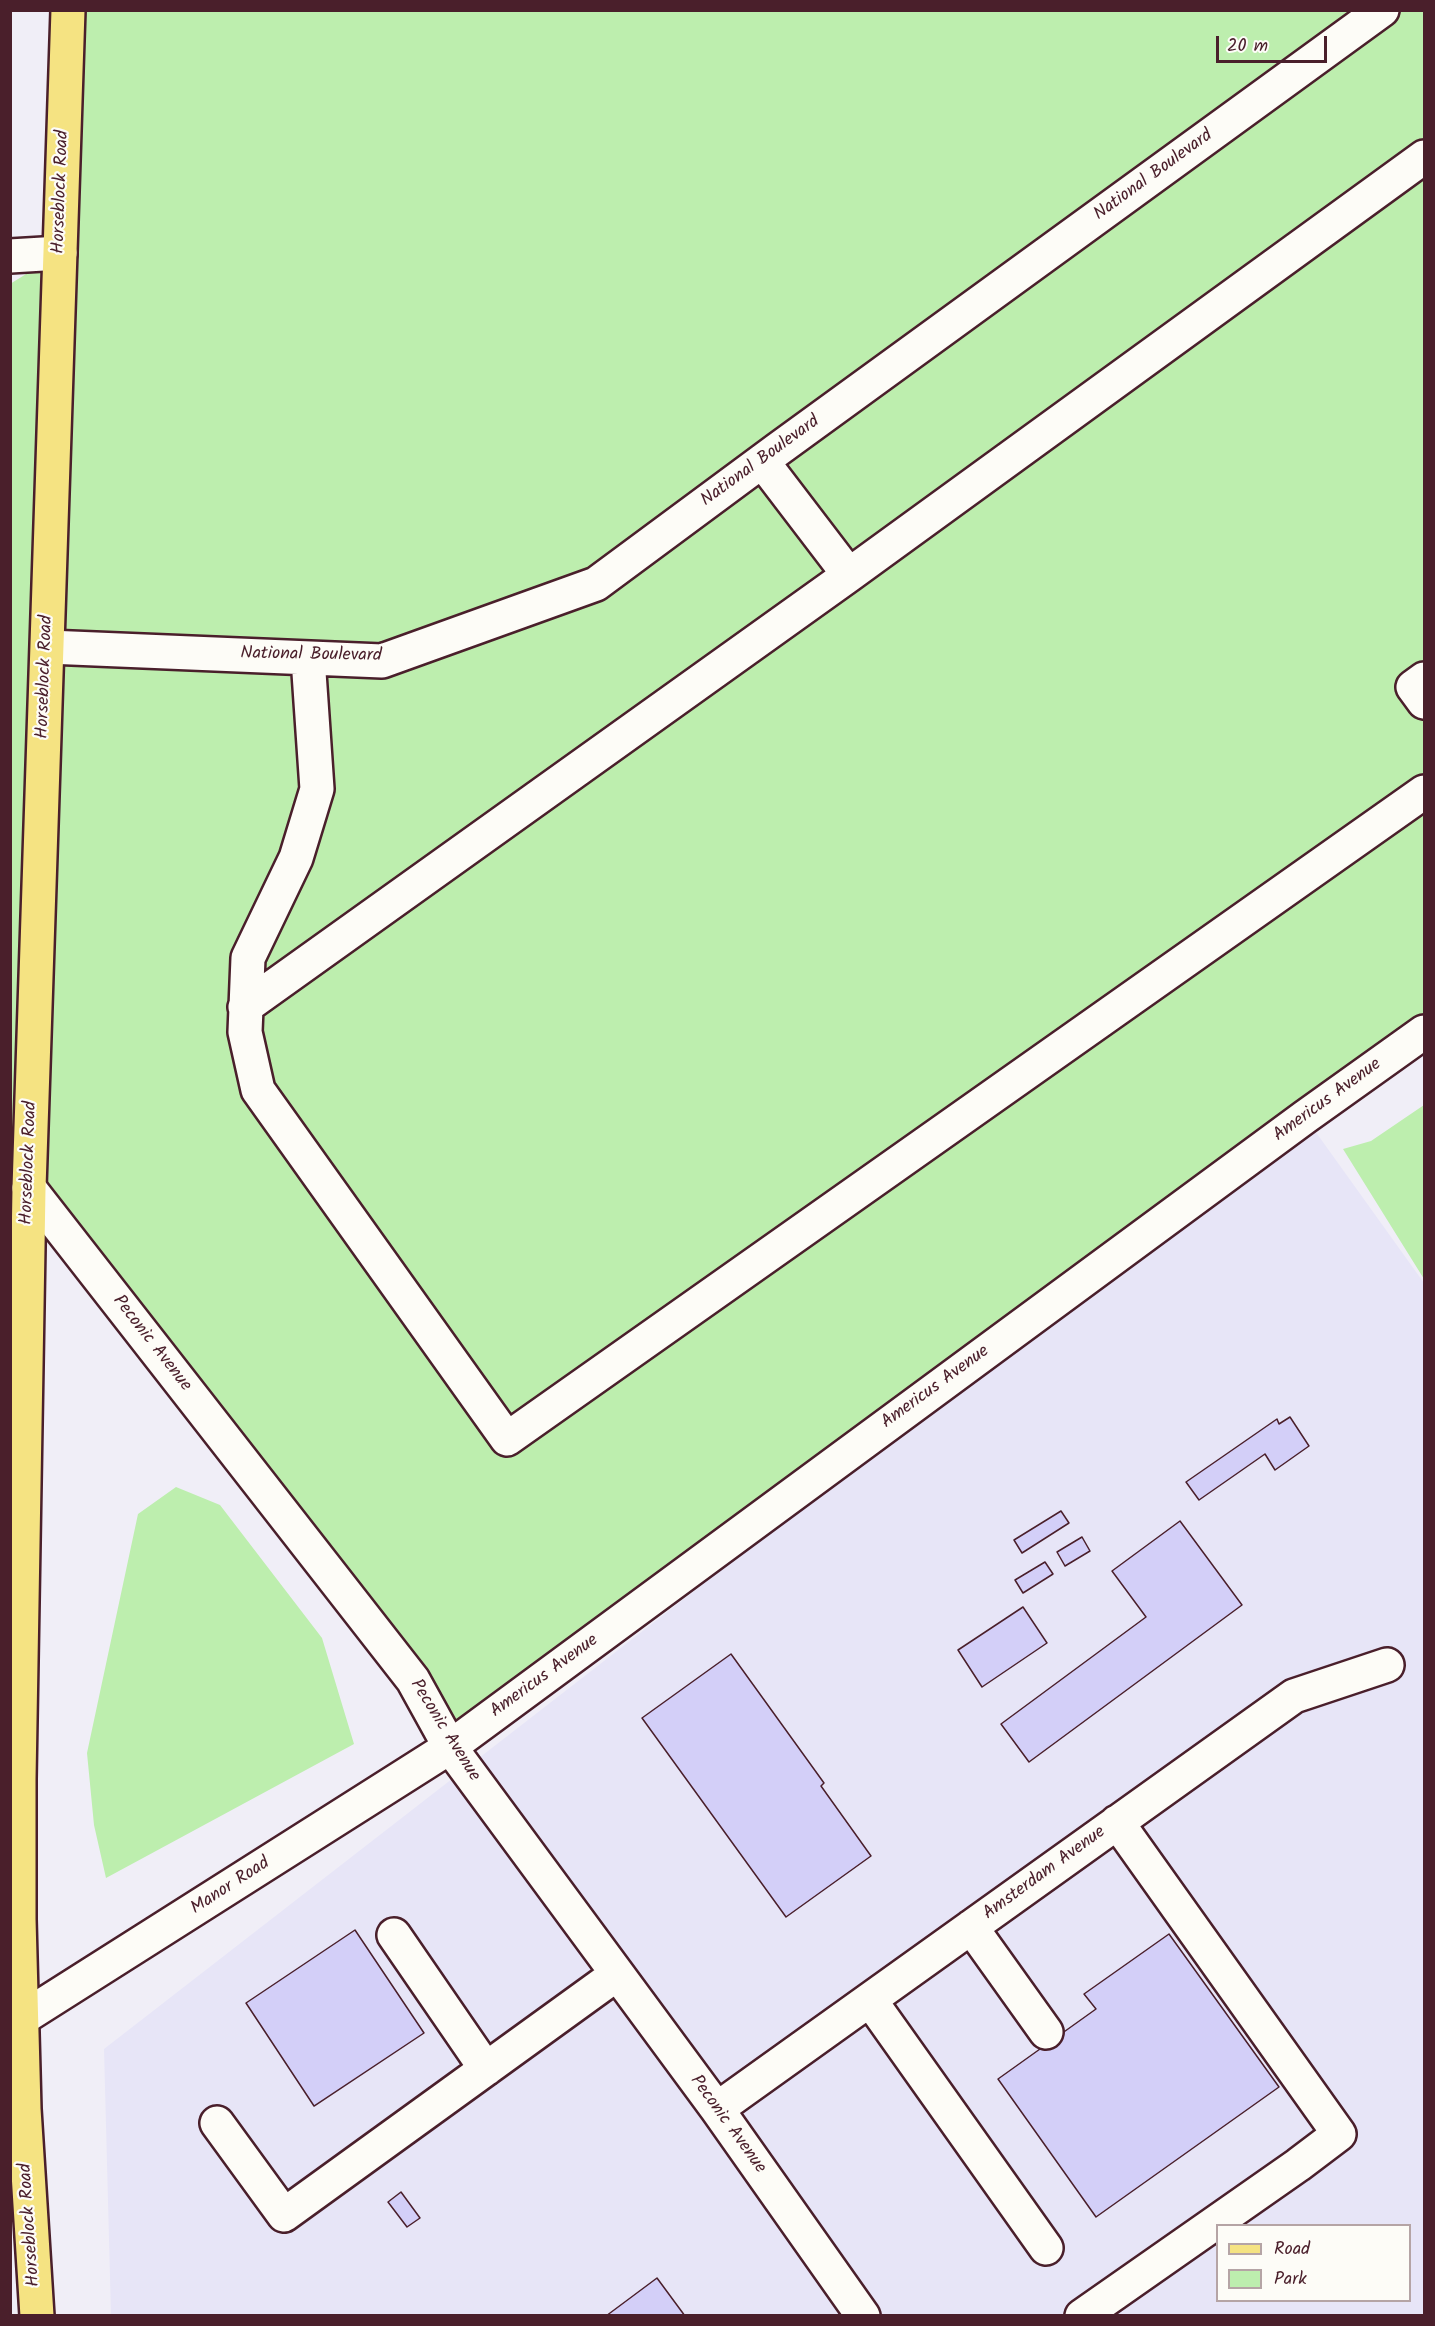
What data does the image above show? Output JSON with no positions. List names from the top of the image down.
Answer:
{
  "streets": {
    "main road": ["Horseblock Road"],
    "street": [
      "National Boulevard",
      "Americus Avenue",
      "Peconic Avenue",
      "Amsterdam Avenue",
      "Manor Road"
    ]
  },
  "crossings": [
    ["National Boulevard", "Horseblock Road"],
    ["Horseblock Road", "Peconic Avenue"],
    ["Horseblock Road", "Manor Road"],
    ["Americus Avenue", "Peconic Avenue"],
    ["Americus Avenue", "Manor Road"],
    ["Peconic Avenue", "Amsterdam Avenue"],
    ["Peconic Avenue", "Manor Road"]
  ],
  "legend": ["Road", "Park"],
  "scale_bar": "20 m"
}
